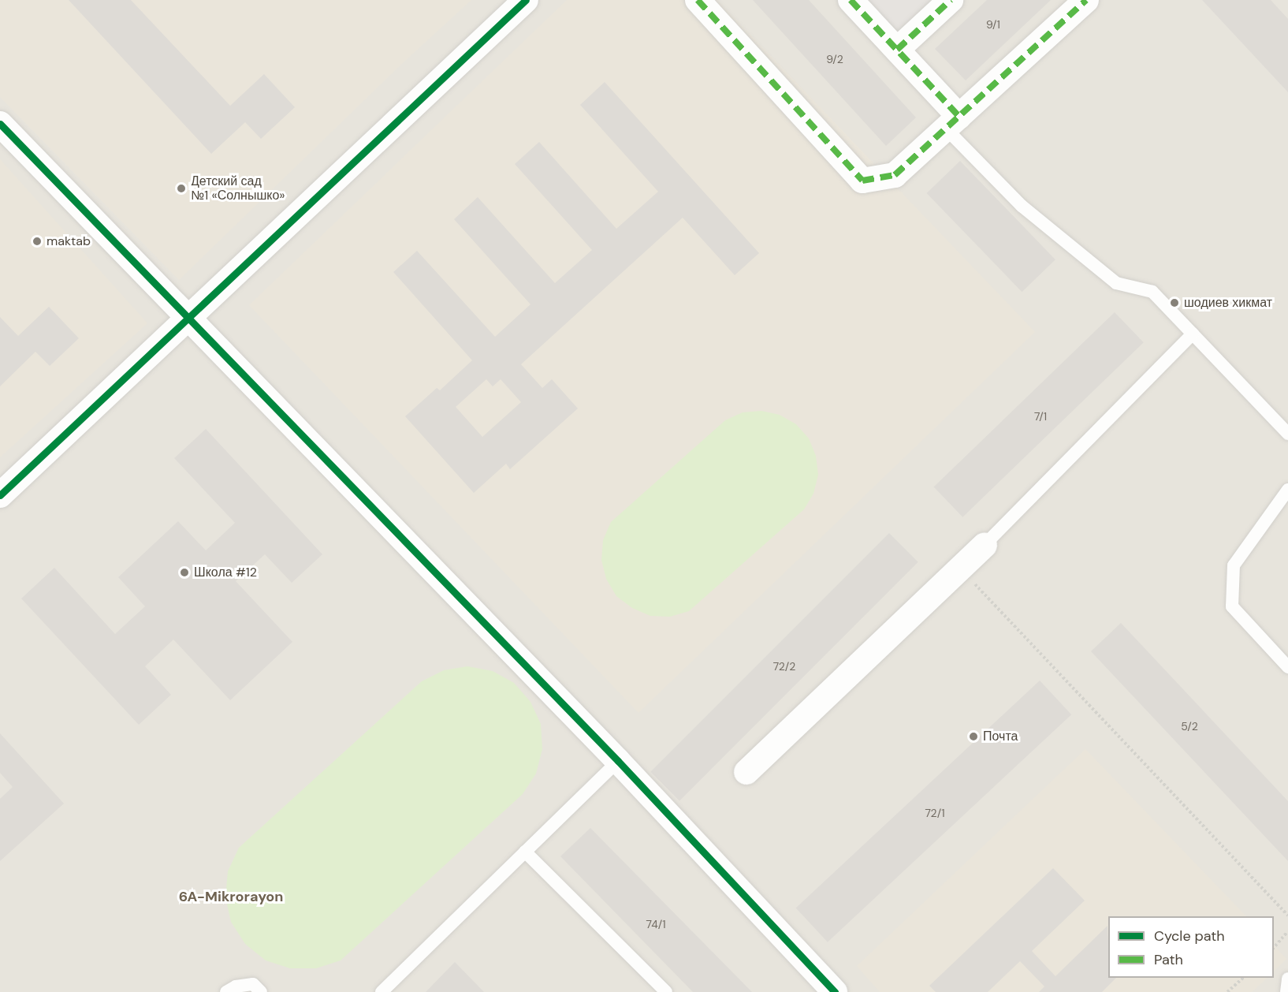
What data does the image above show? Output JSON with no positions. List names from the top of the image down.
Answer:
{
  "districts": ["6A-Mikrorayon"],
  "places": [
    "Детский сад №1 «Солнышко»",
    "maktab",
    "шодиев хикмат",
    "Школа #12",
    "Почта"
  ],
  "house_numbers": [
    "9/1",
    "9/2",
    "7/1",
    "72/2",
    "5/2",
    "72/1",
    "74/1"
  ],
  "legend": ["Cycle path", "Path"]
}
